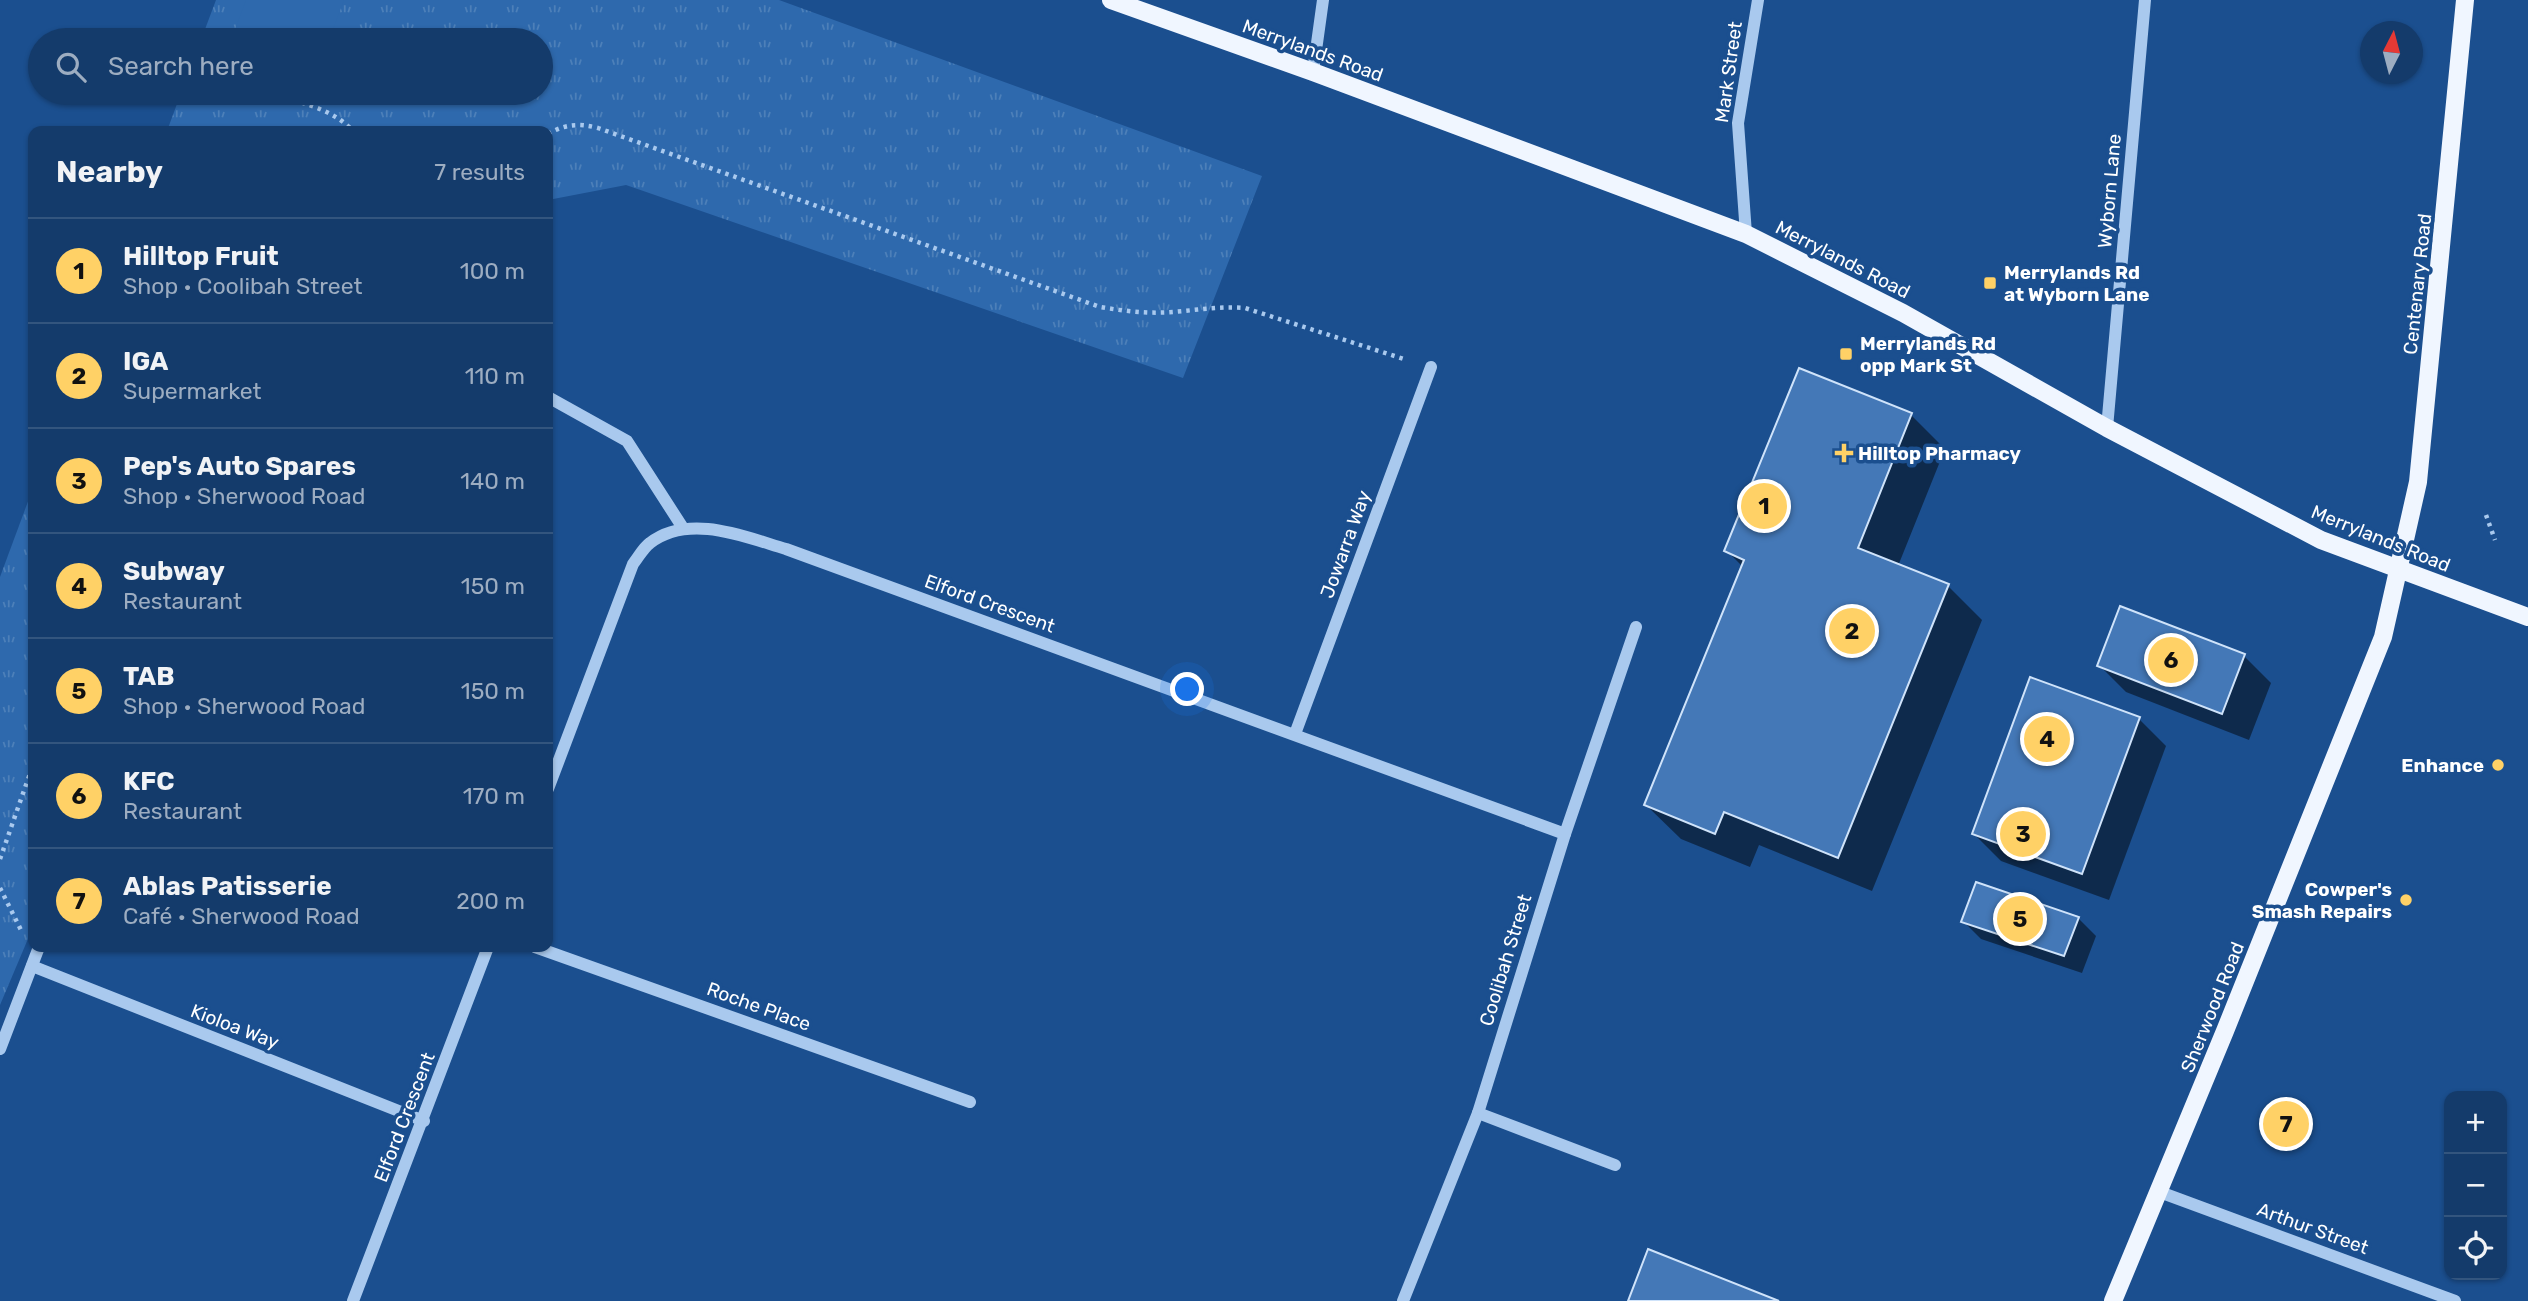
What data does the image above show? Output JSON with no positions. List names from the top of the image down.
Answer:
{
  "streets": {
    "main road": ["Merrylands Road", "Centenary Road", "Sherwood Road"],
    "street": [
      "Mark Street",
      "Wyborn Lane",
      "Jowarra Way",
      "Elford Crescent",
      "Coolibah Street",
      "Roche Place",
      "Kioloa Way",
      "Arthur Street"
    ]
  },
  "crossings": [
    ["Merrylands Road", "Mark Street"],
    ["Merrylands Road", "Wyborn Lane"],
    ["Merrylands Road", "Centenary Road"],
    ["Merrylands Road", "Sherwood Road"],
    ["Centenary Road", "Sherwood Road"],
    ["Jowarra Way", "Elford Crescent"],
    ["Elford Crescent", "Coolibah Street"],
    ["Elford Crescent", "Kioloa Way"],
    ["Sherwood Road", "Arthur Street"]
  ],
  "places": {
    "transit": ["Merrylands Rd at Wyborn Lane", "Merrylands Rd opp Mark St"],
    "health": ["Hilltop Pharmacy"],
    "other": ["Enhance", "Cowper's Smash Repairs"]
  },
  "north": "top",
  "page": {
    "search": "Search here",
    "heading": ["Nearby", "7 results"],
    "list": [
      {
        "mark": "1",
        "name": "Hilltop Fruit",
        "note": "Shop · Coolibah Street",
        "value": "100 m"
      },
      {
        "mark": "2",
        "name": "IGA",
        "note": "Supermarket",
        "value": "110 m"
      },
      {
        "mark": "3",
        "name": "Pep's Auto Spares",
        "note": "Shop · Sherwood Road",
        "value": "140 m"
      },
      {
        "mark": "4",
        "name": "Subway",
        "note": "Restaurant",
        "value": "150 m"
      },
      {
        "mark": "5",
        "name": "TAB",
        "note": "Shop · Sherwood Road",
        "value": "150 m"
      },
      {
        "mark": "6",
        "name": "KFC",
        "note": "Restaurant",
        "value": "170 m"
      },
      {
        "mark": "7",
        "name": "Ablas Patisserie",
        "note": "Café · Sherwood Road",
        "value": "200 m"
      }
    ],
    "pins": [
      "1",
      "2",
      "6",
      "4",
      "3",
      "5",
      "7"
    ],
    "map_buttons": ["+", "−"]
  }
}
